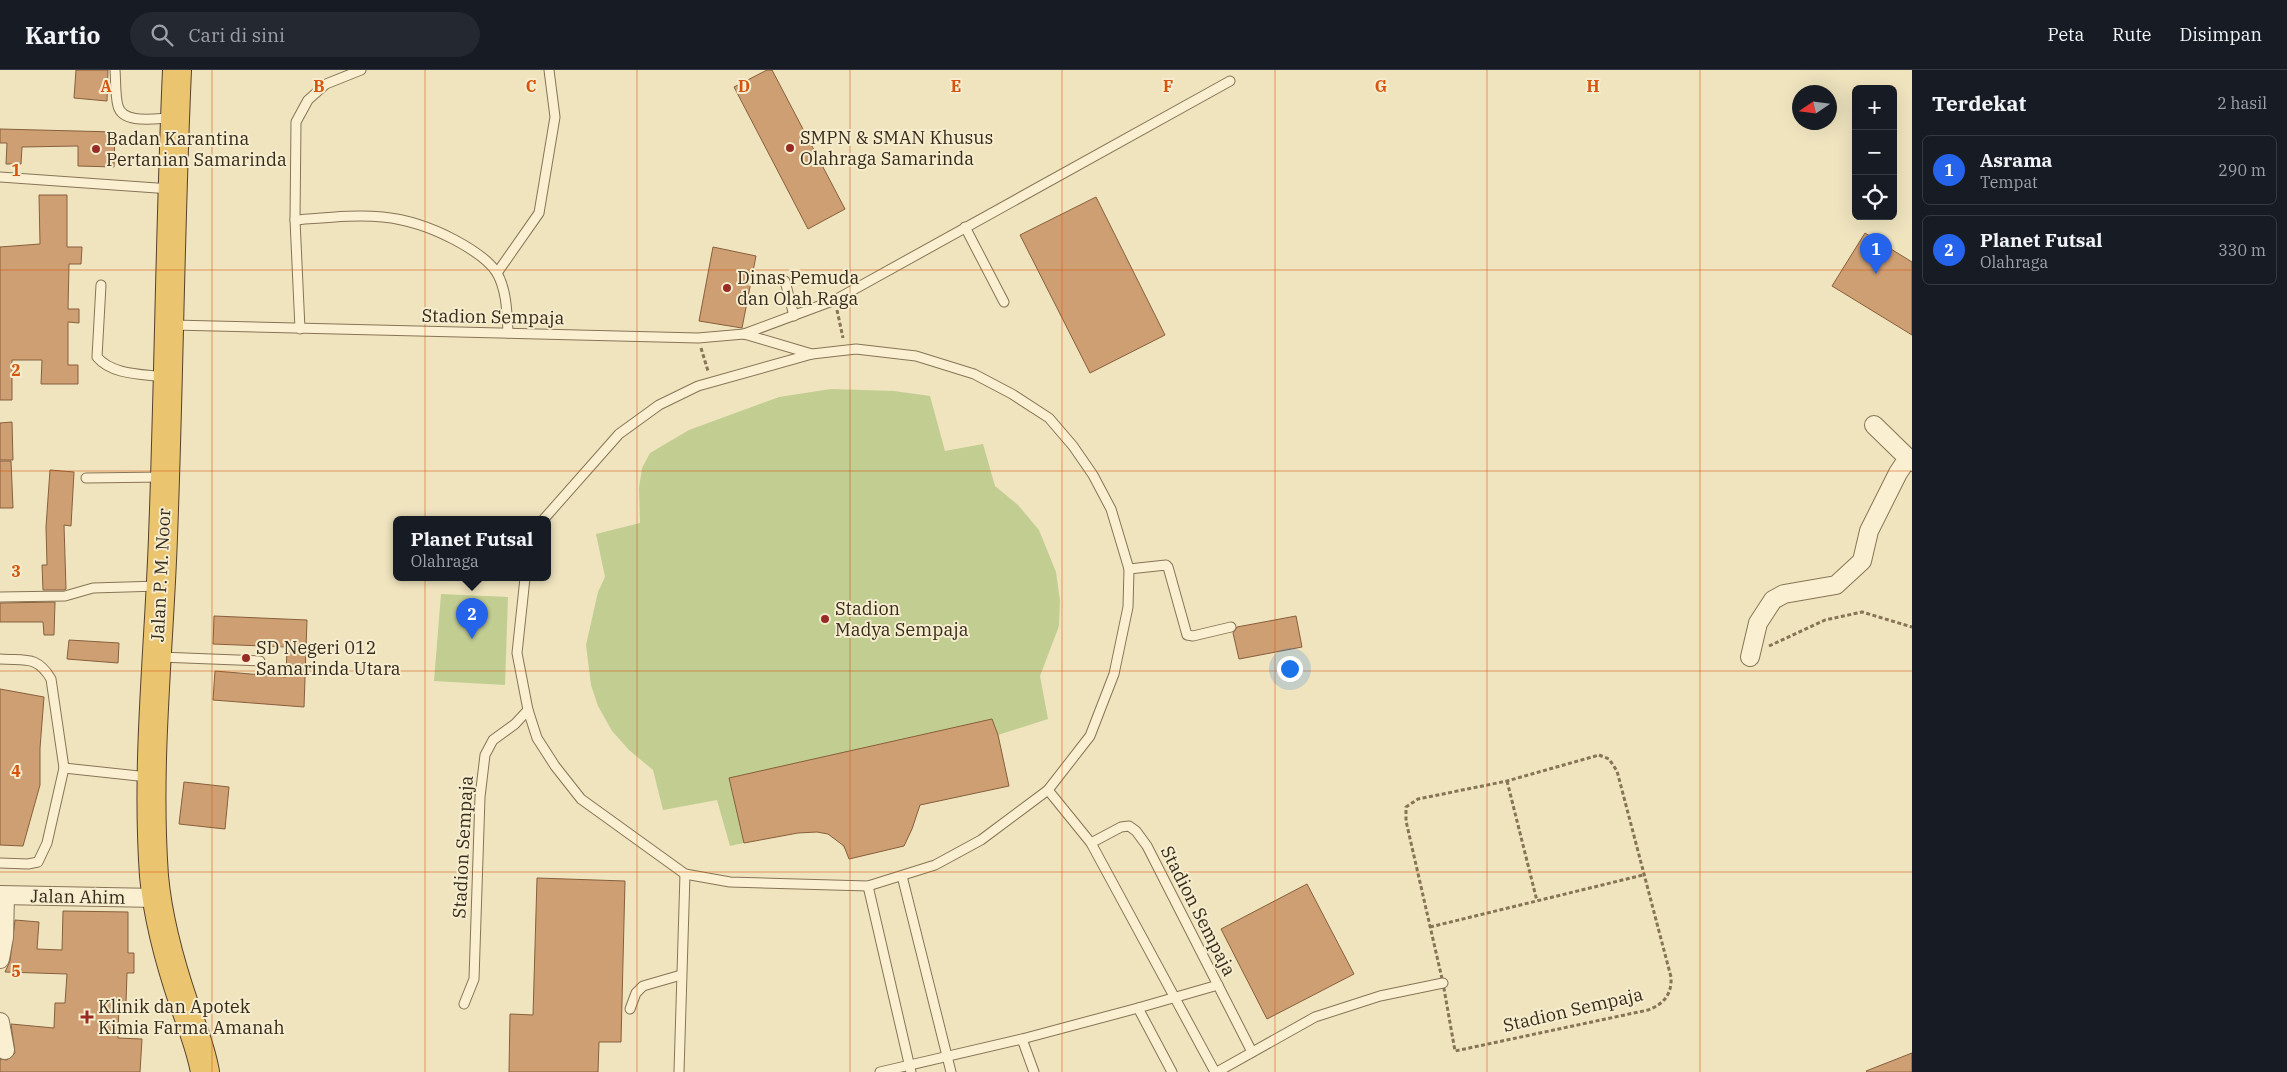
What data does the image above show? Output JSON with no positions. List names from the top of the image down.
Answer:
{
  "streets": {
    "highway": ["Jalan P. M. Noor"],
    "street": ["Jalan Ahim"],
    "lane": ["Stadion Sempaja"]
  },
  "crossings": [
    ["Stadion Sempaja", "Jalan P. M. Noor"],
    ["Jalan P. M. Noor", "Jalan Ahim"]
  ],
  "places": {
    "other": [
      "SMPN & SMAN Khusus Olahraga Samarinda",
      "Badan Karantina Pertanian Samarinda",
      "Dinas Pemuda dan Olah Raga",
      "Stadion Madya Sempaja",
      "SD Negeri 012 Samarinda Utara"
    ],
    "health": ["Klinik dan Apotek Kimia Farma Amanah"]
  },
  "north": "left",
  "page": {
    "header": "Kartio",
    "search": "Cari di sini",
    "nav": ["Peta", "Rute", "Disimpan"],
    "heading": ["Terdekat", "2 hasil"],
    "map_buttons": ["+", "−"],
    "list": [
      {
        "mark": "1",
        "name": "Asrama",
        "note": "Tempat",
        "value": "290 m"
      },
      {
        "mark": "2",
        "name": "Planet Futsal",
        "note": "Olahraga",
        "value": "330 m"
      }
    ],
    "pins": ["1", "2"],
    "popup": ["Planet Futsal", "Olahraga"]
  },
  "grid": {
    "columns": [
      "A",
      "B",
      "C",
      "D",
      "E",
      "F",
      "G",
      "H"
    ],
    "rows": [
      "1",
      "2",
      "3",
      "4",
      "5"
    ]
  }
}
